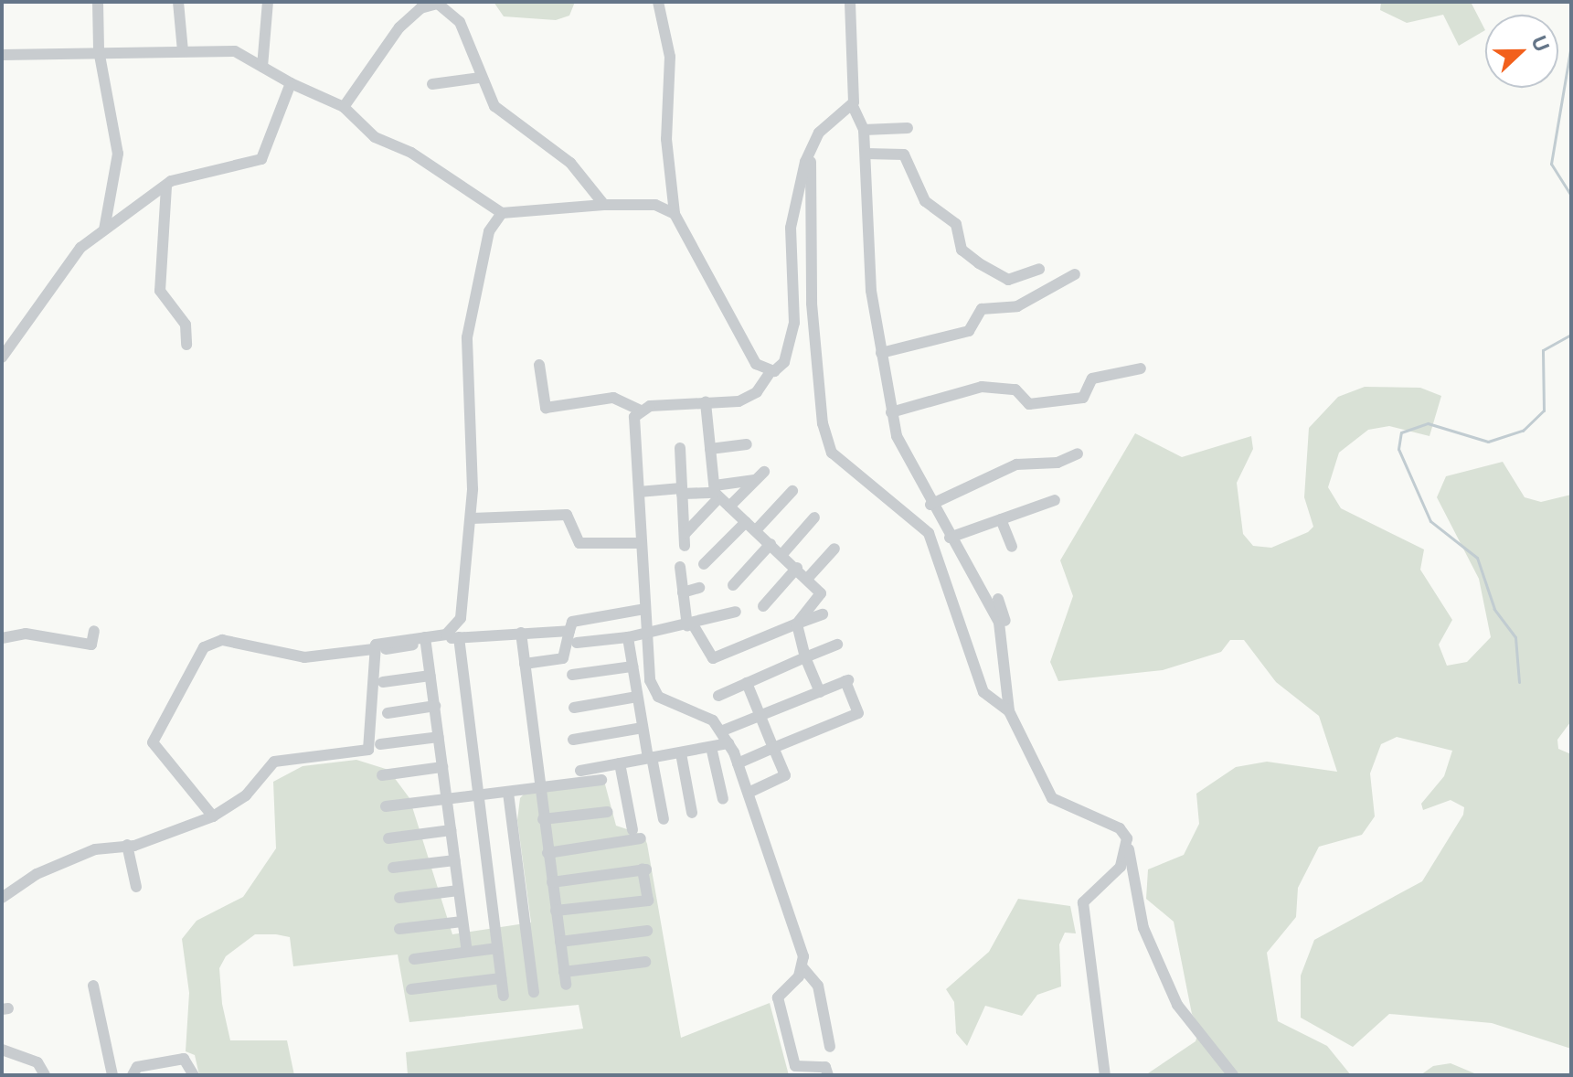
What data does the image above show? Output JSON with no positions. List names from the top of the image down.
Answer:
{
  "north": "right"
}
